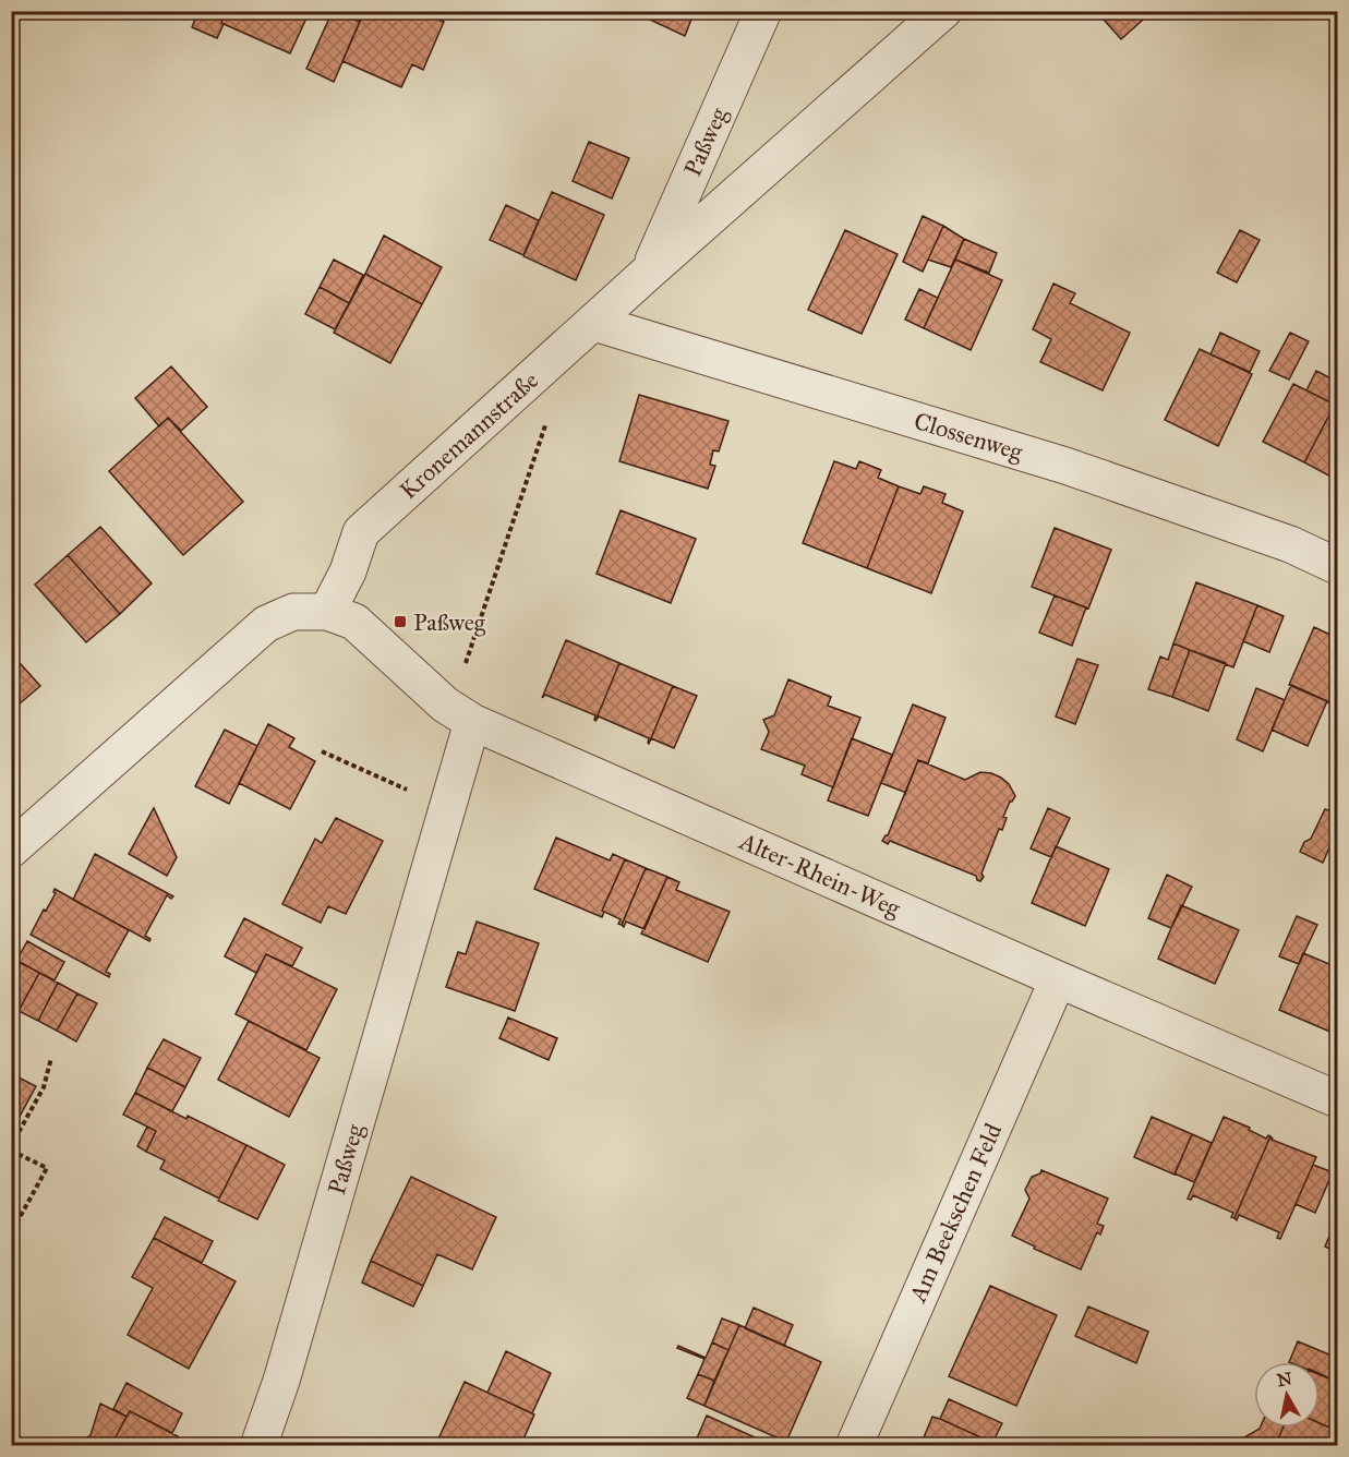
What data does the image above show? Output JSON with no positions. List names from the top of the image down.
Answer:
{
  "streets": {
    "street": [
      "Paßweg",
      "Kronemannstraße",
      "Clossenweg",
      "Alter-Rhein-Weg",
      "Am Beekschen Feld"
    ]
  },
  "crossings": [
    ["Paßweg", "Kronemannstraße"],
    ["Paßweg", "Alter-Rhein-Weg"],
    ["Kronemannstraße", "Clossenweg"],
    ["Kronemannstraße", "Alter-Rhein-Weg"],
    ["Alter-Rhein-Weg", "Am Beekschen Feld"]
  ],
  "places": {
    "transit": ["Paßweg"]
  },
  "north": "top"
}
